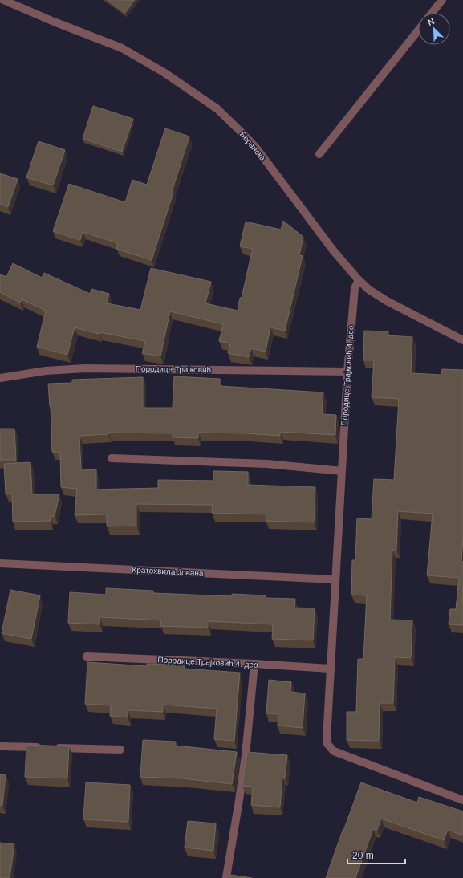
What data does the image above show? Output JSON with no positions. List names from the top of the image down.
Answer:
{
  "streets": {
    "street": [
      "Беранска",
      "Породице Трајковић",
      "Породице Трајковић 4. део",
      "Кратохвила Јована"
    ]
  },
  "crossings": [
    ["Беранска", "Породице Трајковић 4. део"],
    ["Породице Трајковић", "Породице Трајковић 4. део"],
    ["Породице Трајковић 4. део", "Кратохвила Јована"]
  ],
  "scale_bar": "20 m",
  "north": "top left"
}
